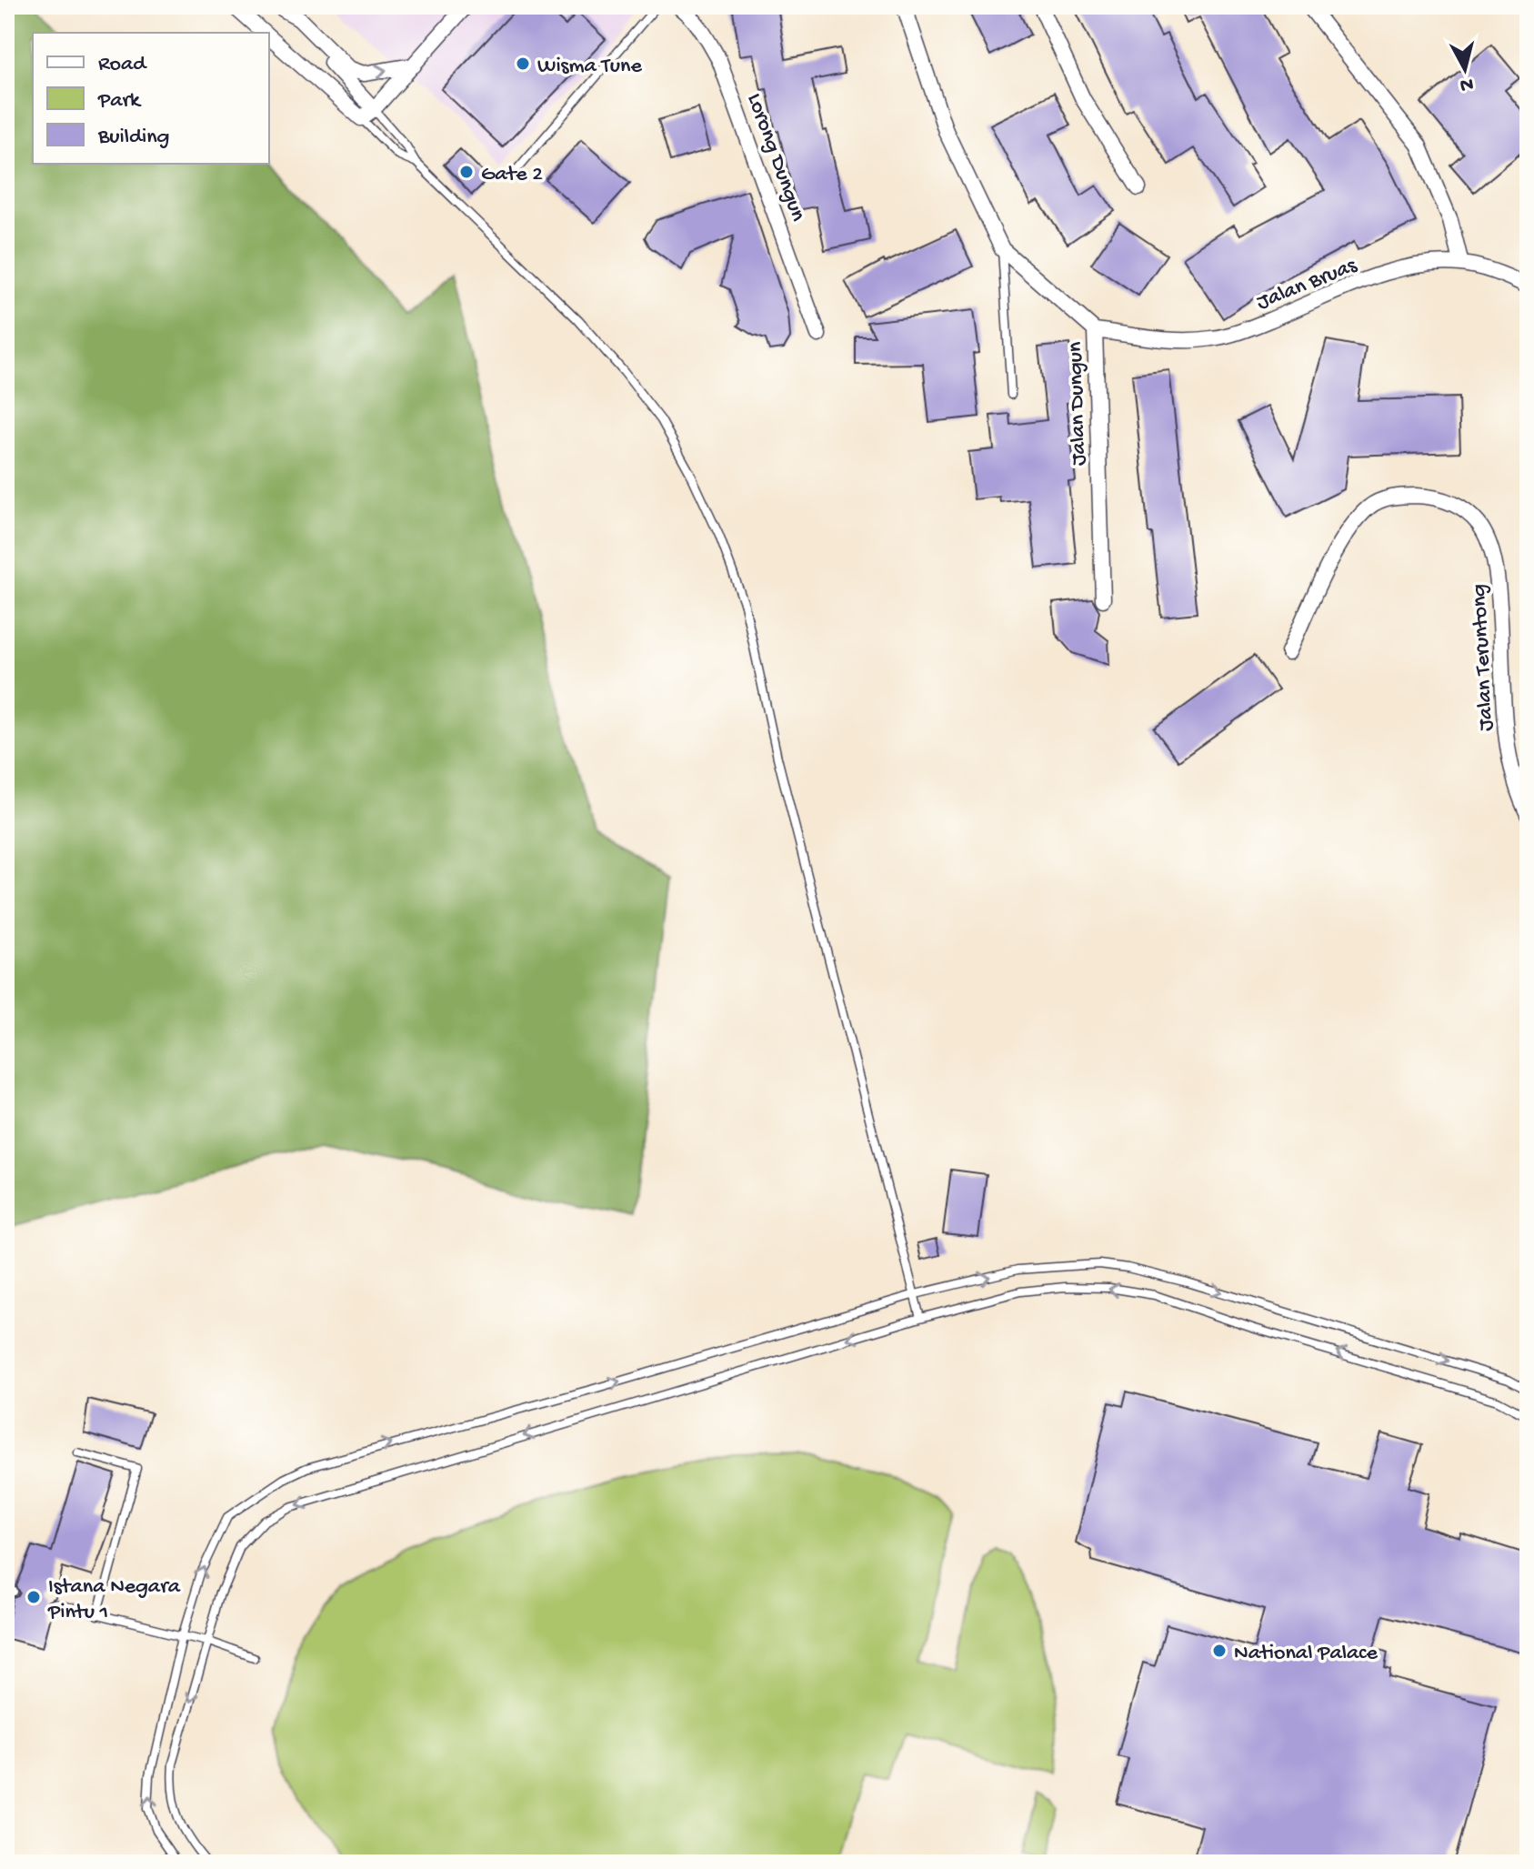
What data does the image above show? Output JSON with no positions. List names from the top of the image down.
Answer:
{
  "streets": {
    "street": [
      "Lorong Dungun",
      "Jalan Bruas",
      "Jalan Dungun",
      "Jalan Teruntong"
    ]
  },
  "crossings": [
    ["Jalan Bruas", "Jalan Dungun"]
  ],
  "places": [
    "Wisma Tune",
    "Gate 2",
    "Istana Negara Pintu 1",
    "National Palace"
  ],
  "legend": ["Road", "Park", "Building"],
  "north": "bottom"
}
